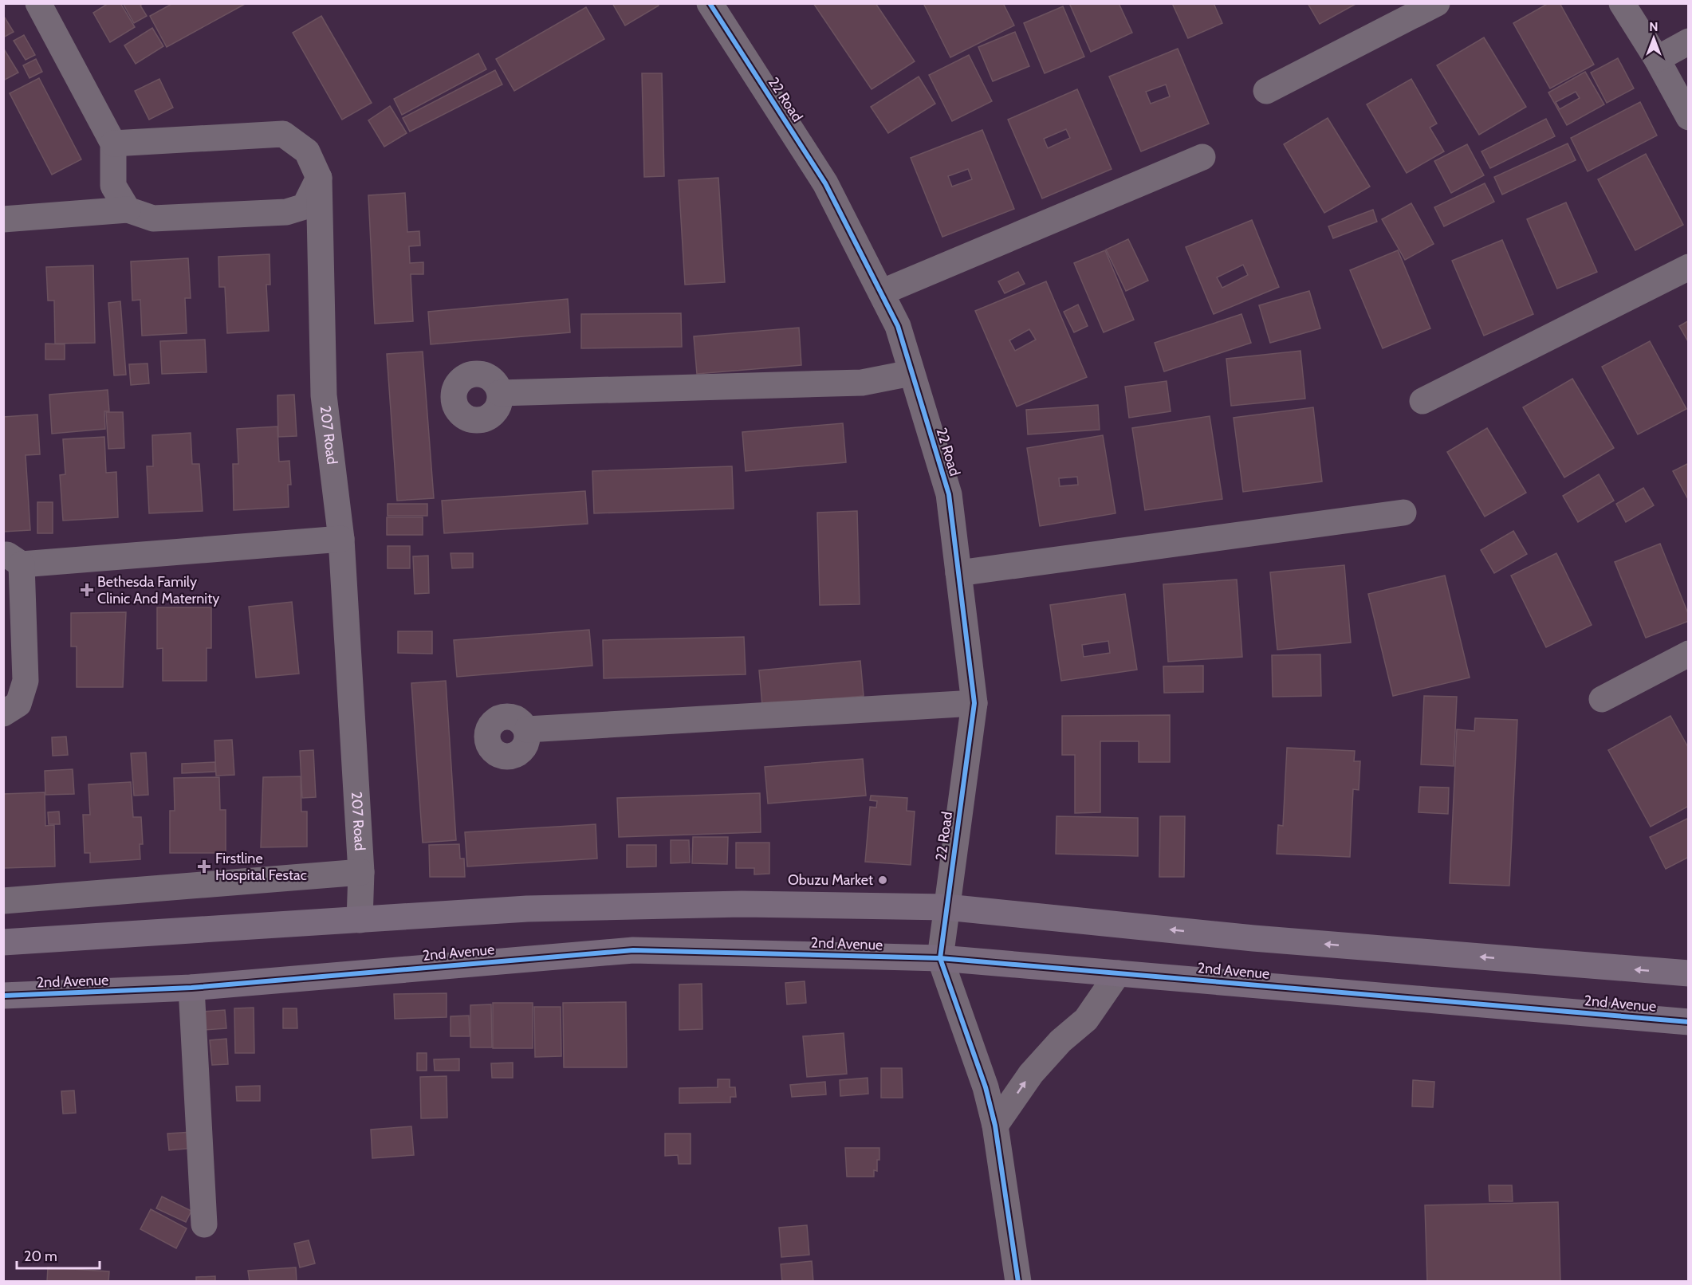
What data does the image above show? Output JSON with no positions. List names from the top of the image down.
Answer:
{
  "streets": {
    "street": ["22 Road", "207 Road", "2nd Avenue"]
  },
  "crossings": [
    ["22 Road", "2nd Avenue"]
  ],
  "places": {
    "health": ["Bethesda Family Clinic And Maternity", "Firstline Hospital Festac"],
    "other": ["Obuzu Market"]
  },
  "scale_bar": "20 m",
  "north": "top"
}
